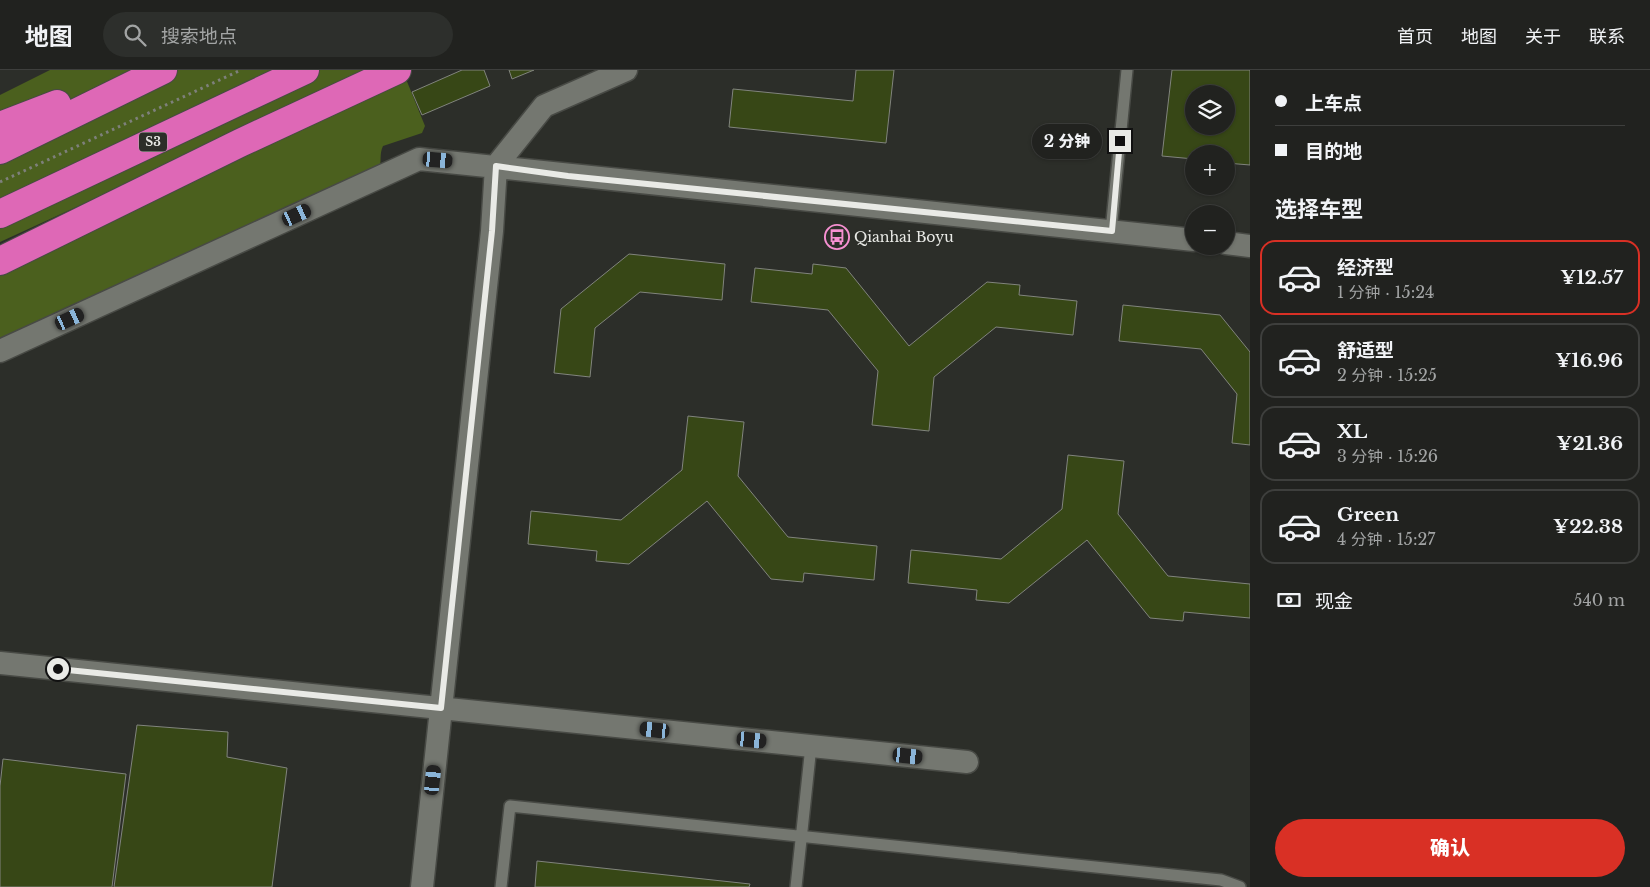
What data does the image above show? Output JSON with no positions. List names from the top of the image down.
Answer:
{
  "streets": {
    "highway": ["S3"]
  },
  "places": {
    "bus stop": ["Qianhai Boyu"]
  },
  "page": {
    "header": "地图",
    "search": "搜索地点",
    "nav": [
      "首页",
      "地图",
      "关于",
      "联系"
    ],
    "banner": ["上车点", "目的地"],
    "map_buttons": ["+", "−"],
    "bubble": "2 分钟",
    "heading": "选择车型",
    "list": [
      {
        "name": "经济型",
        "note": "1 分钟 · 15:24",
        "value": "¥12.57"
      },
      {
        "name": "舒适型",
        "note": "2 分钟 · 15:25",
        "value": "¥16.96"
      },
      {
        "name": "XL",
        "note": "3 分钟 · 15:26",
        "value": "¥21.36"
      },
      {
        "name": "Green",
        "note": "4 分钟 · 15:27",
        "value": "¥22.38"
      }
    ],
    "pay": ["现金", "540 m"],
    "buttons": "确认"
  }
}
